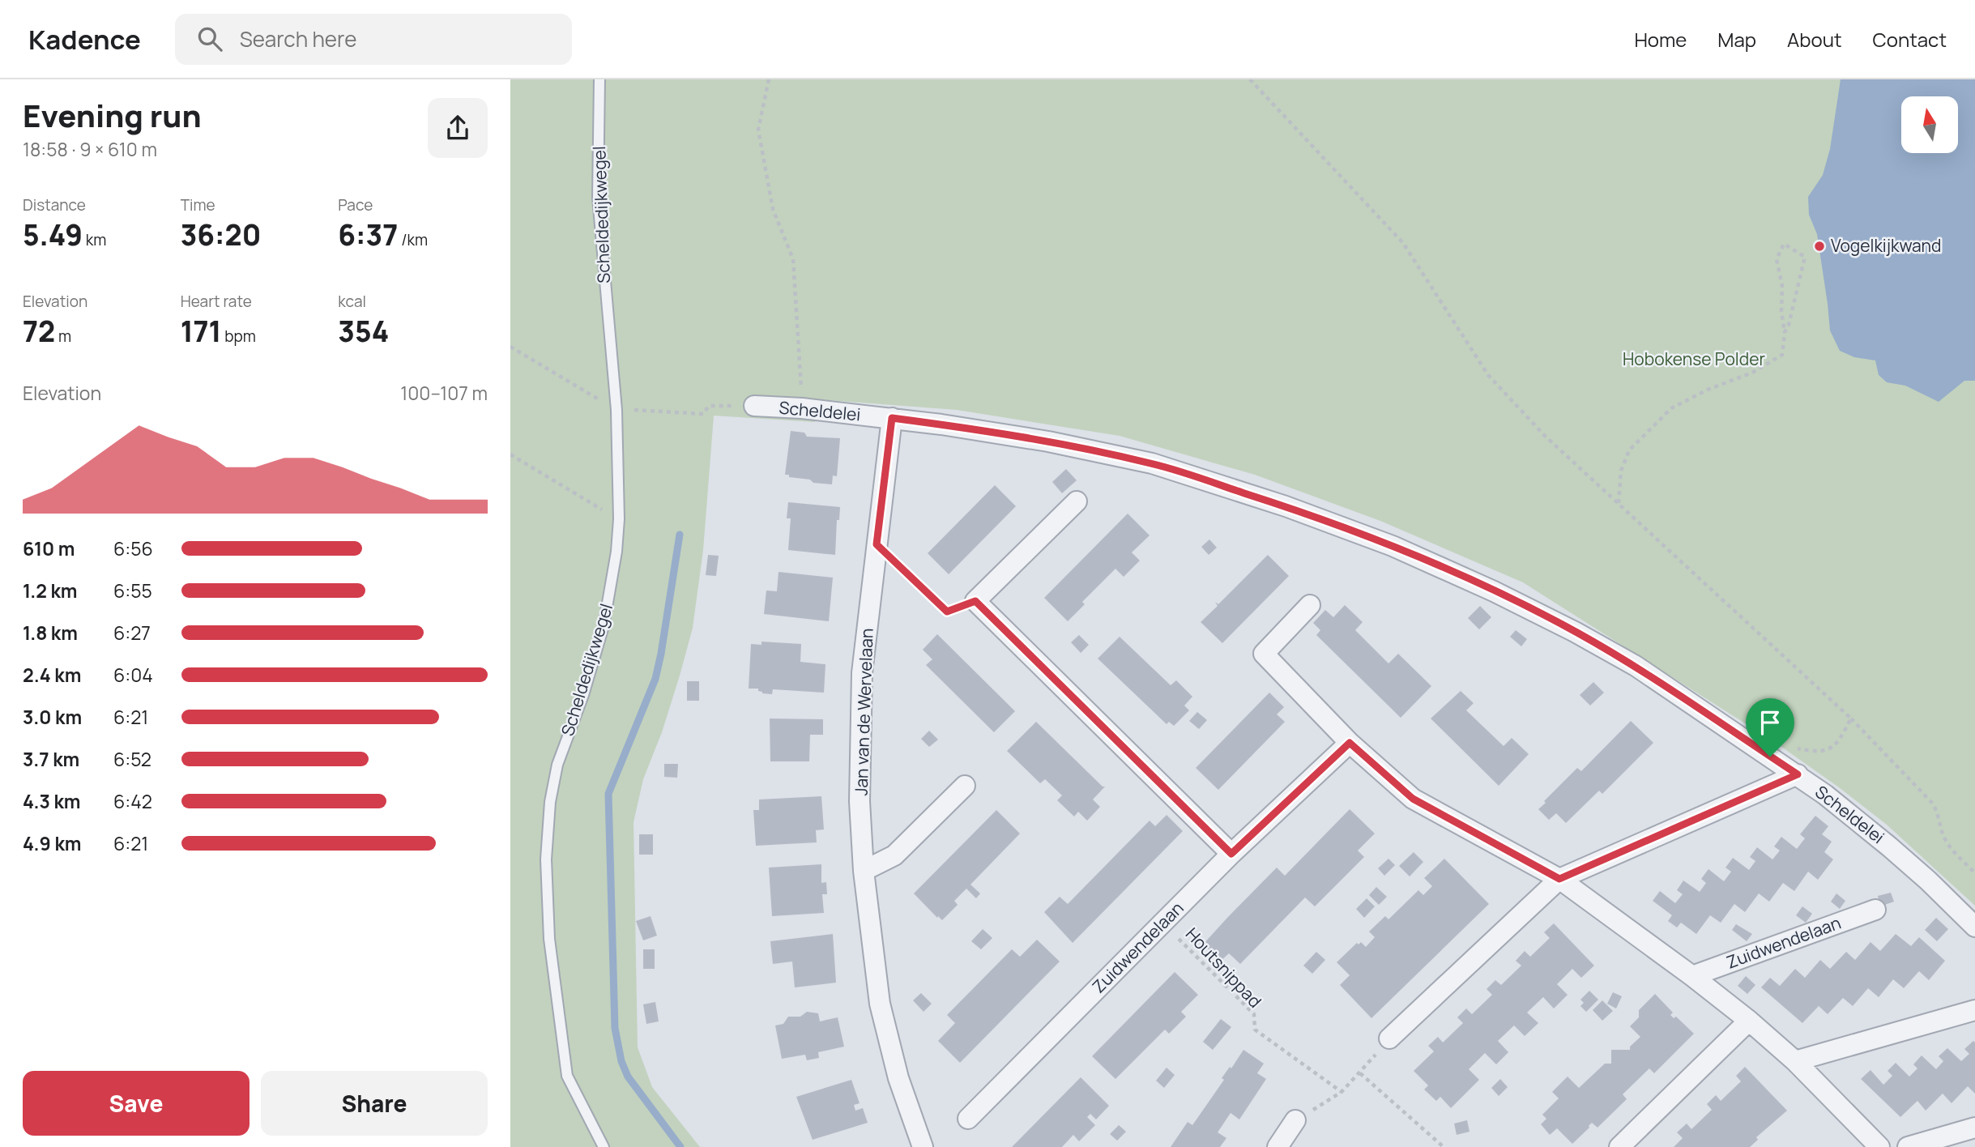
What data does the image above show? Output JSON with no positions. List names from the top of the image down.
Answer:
{
  "streets": {
    "street": ["Scheldelei", "Jan van de Wervelaan", "Zuidwendelaan"],
    "lane": ["Scheldedijkwegel"],
    "path": ["Houtsnippad"]
  },
  "crossings": [
    ["Scheldelei", "Jan van de Wervelaan"],
    ["Zuidwendelaan", "Houtsnippad"]
  ],
  "parks": ["Hobokense Polder"],
  "places": ["Vogelkijkwand"],
  "north": "top",
  "page": {
    "header": "Kadence",
    "search": "Search here",
    "nav": [
      "Home",
      "Map",
      "About",
      "Contact"
    ],
    "heading": ["Evening run", "18:58 · 9 × 610 m"],
    "stats": [
      ["Distance", "5.49 km"],
      ["Time", "36:20"],
      ["Pace", "6:37 /km"],
      ["Elevation", "72 m"],
      ["Heart rate", "171 bpm"],
      ["kcal", "354"]
    ],
    "chart": ["Elevation", "100–107 m"],
    "list": [
      {
        "name": "610 m",
        "note": "6:56"
      },
      {
        "name": "1.2 km",
        "note": "6:55"
      },
      {
        "name": "1.8 km",
        "note": "6:27"
      },
      {
        "name": "2.4 km",
        "note": "6:04"
      },
      {
        "name": "3.0 km",
        "note": "6:21"
      },
      {
        "name": "3.7 km",
        "note": "6:52"
      },
      {
        "name": "4.3 km",
        "note": "6:42"
      },
      {
        "name": "4.9 km",
        "note": "6:21"
      }
    ],
    "buttons": ["Save", "Share"]
  }
}
